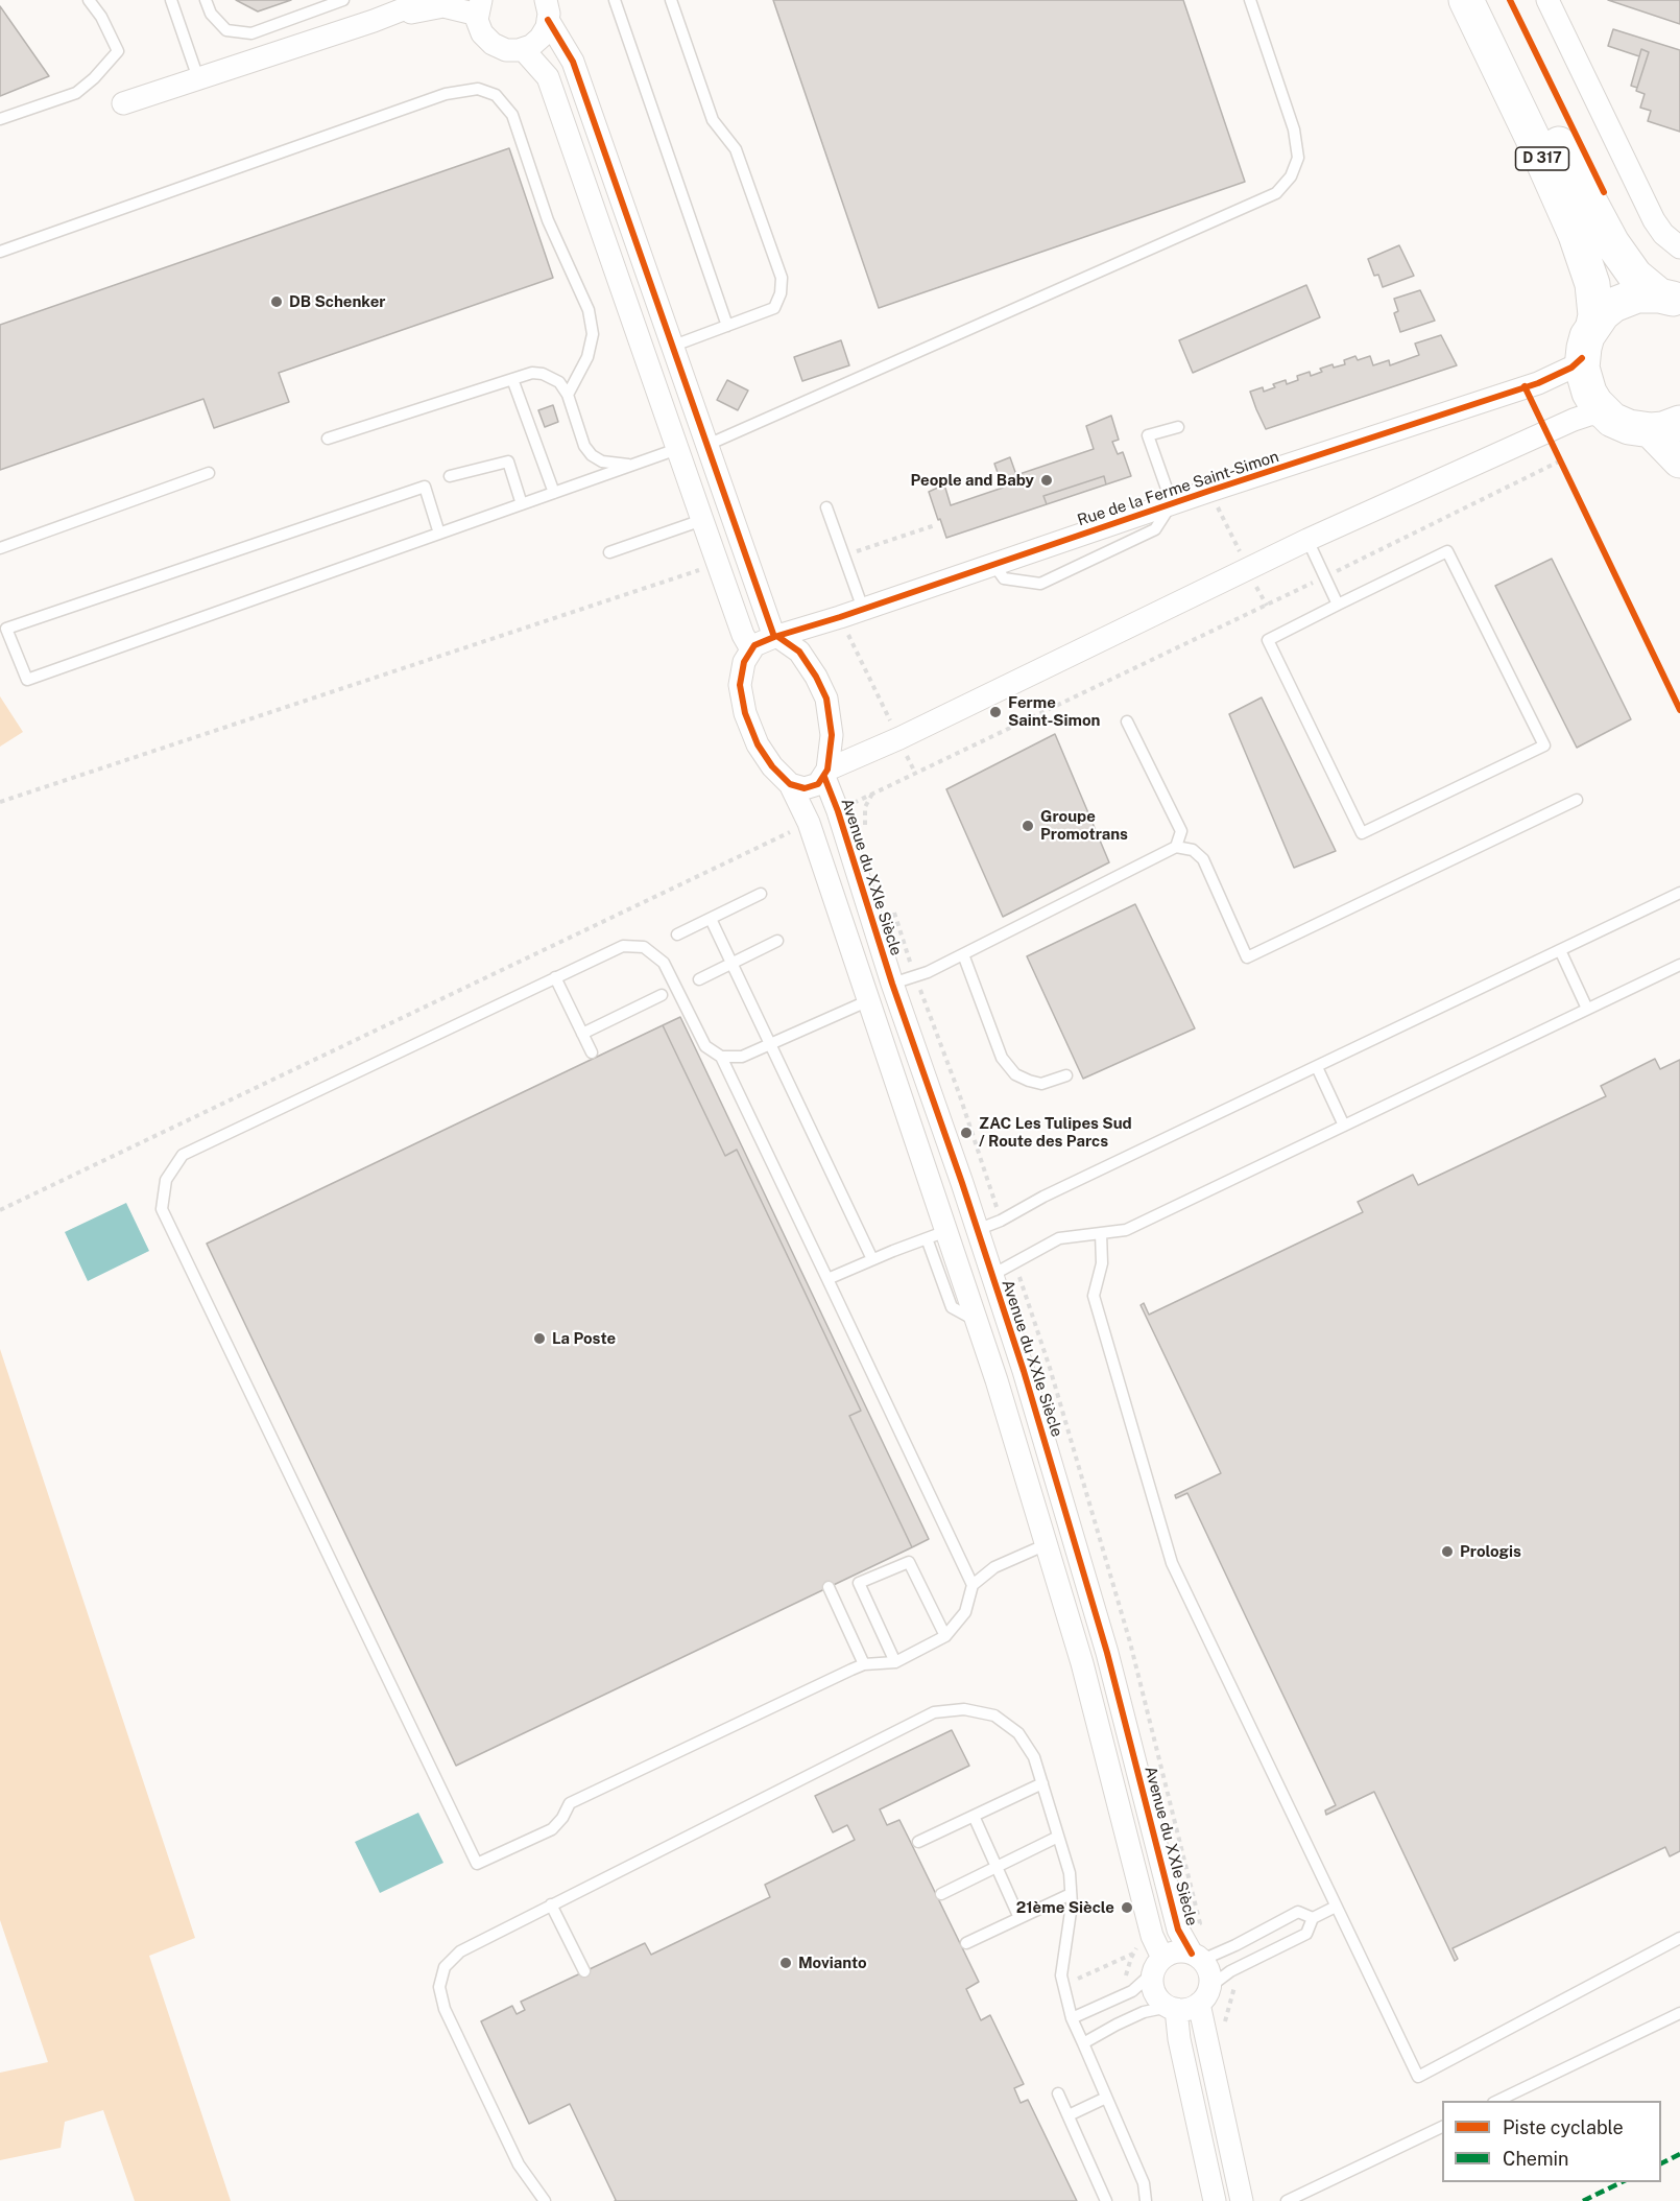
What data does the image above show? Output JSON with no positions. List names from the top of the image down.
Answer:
{
  "streets": {
    "main road": ["D 317"],
    "street": ["Rue de la Ferme Saint-Simon", "Avenue du XXIe Siècle"]
  },
  "places": [
    "DB Schenker",
    "People and Baby",
    "Ferme Saint-Simon",
    "Groupe Promotrans",
    "ZAC Les Tulipes Sud / Route des Parcs",
    "La Poste",
    "Prologis",
    "21ème Siècle",
    "Movianto"
  ],
  "legend": ["Piste cyclable", "Chemin"]
}
